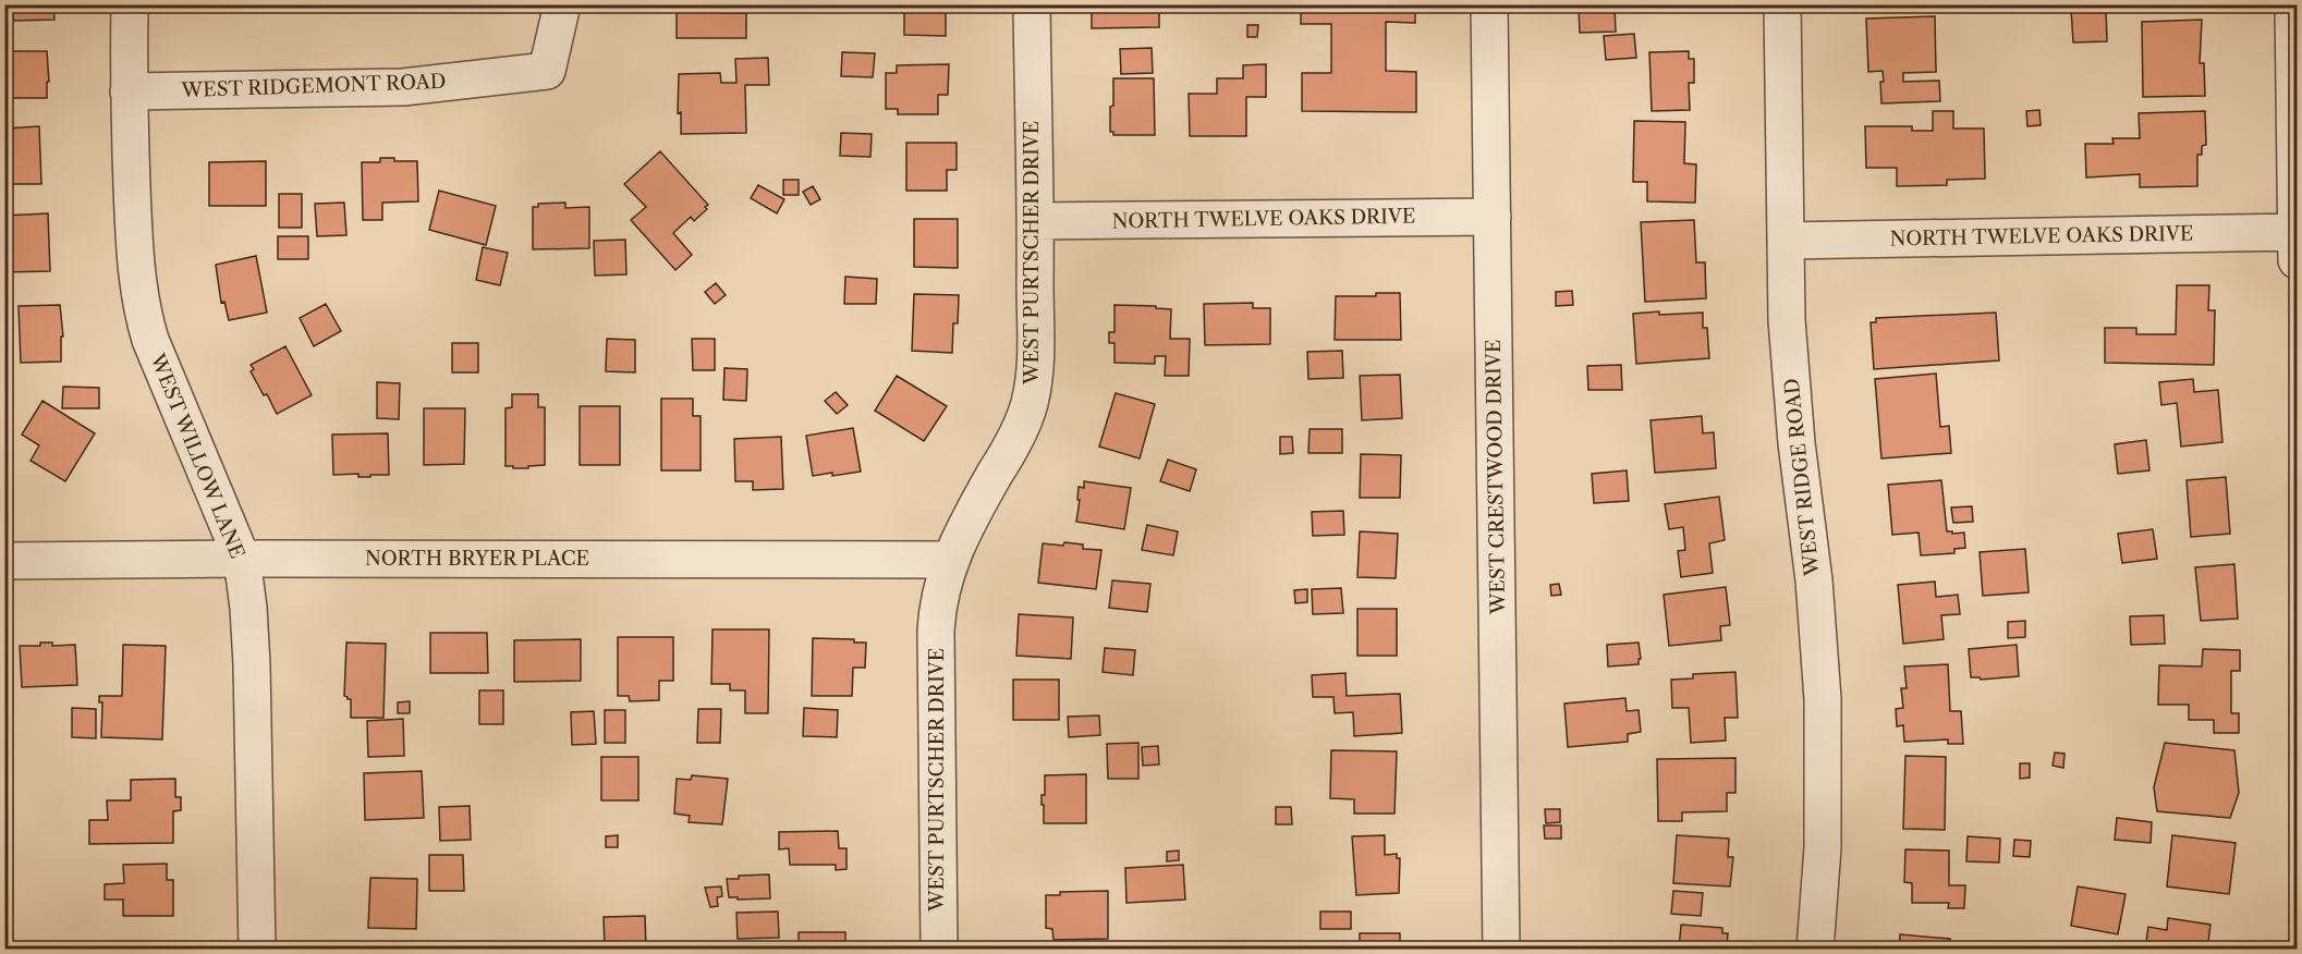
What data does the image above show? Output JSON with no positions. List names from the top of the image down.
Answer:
{
  "streets": {
    "street": [
      "WEST RIDGEMONT ROAD",
      "NORTH TWELVE OAKS DRIVE",
      "WEST PURTSCHER DRIVE",
      "WEST WILLOW LANE",
      "WEST CRESTWOOD DRIVE",
      "WEST RIDGE ROAD",
      "NORTH BRYER PLACE"
    ]
  },
  "crossings": [
    ["WEST RIDGEMONT ROAD", "WEST WILLOW LANE"],
    ["NORTH TWELVE OAKS DRIVE", "WEST PURTSCHER DRIVE"],
    ["NORTH TWELVE OAKS DRIVE", "WEST CRESTWOOD DRIVE"],
    ["NORTH TWELVE OAKS DRIVE", "WEST RIDGE ROAD"],
    ["WEST PURTSCHER DRIVE", "NORTH BRYER PLACE"],
    ["WEST WILLOW LANE", "NORTH BRYER PLACE"]
  ]
}
